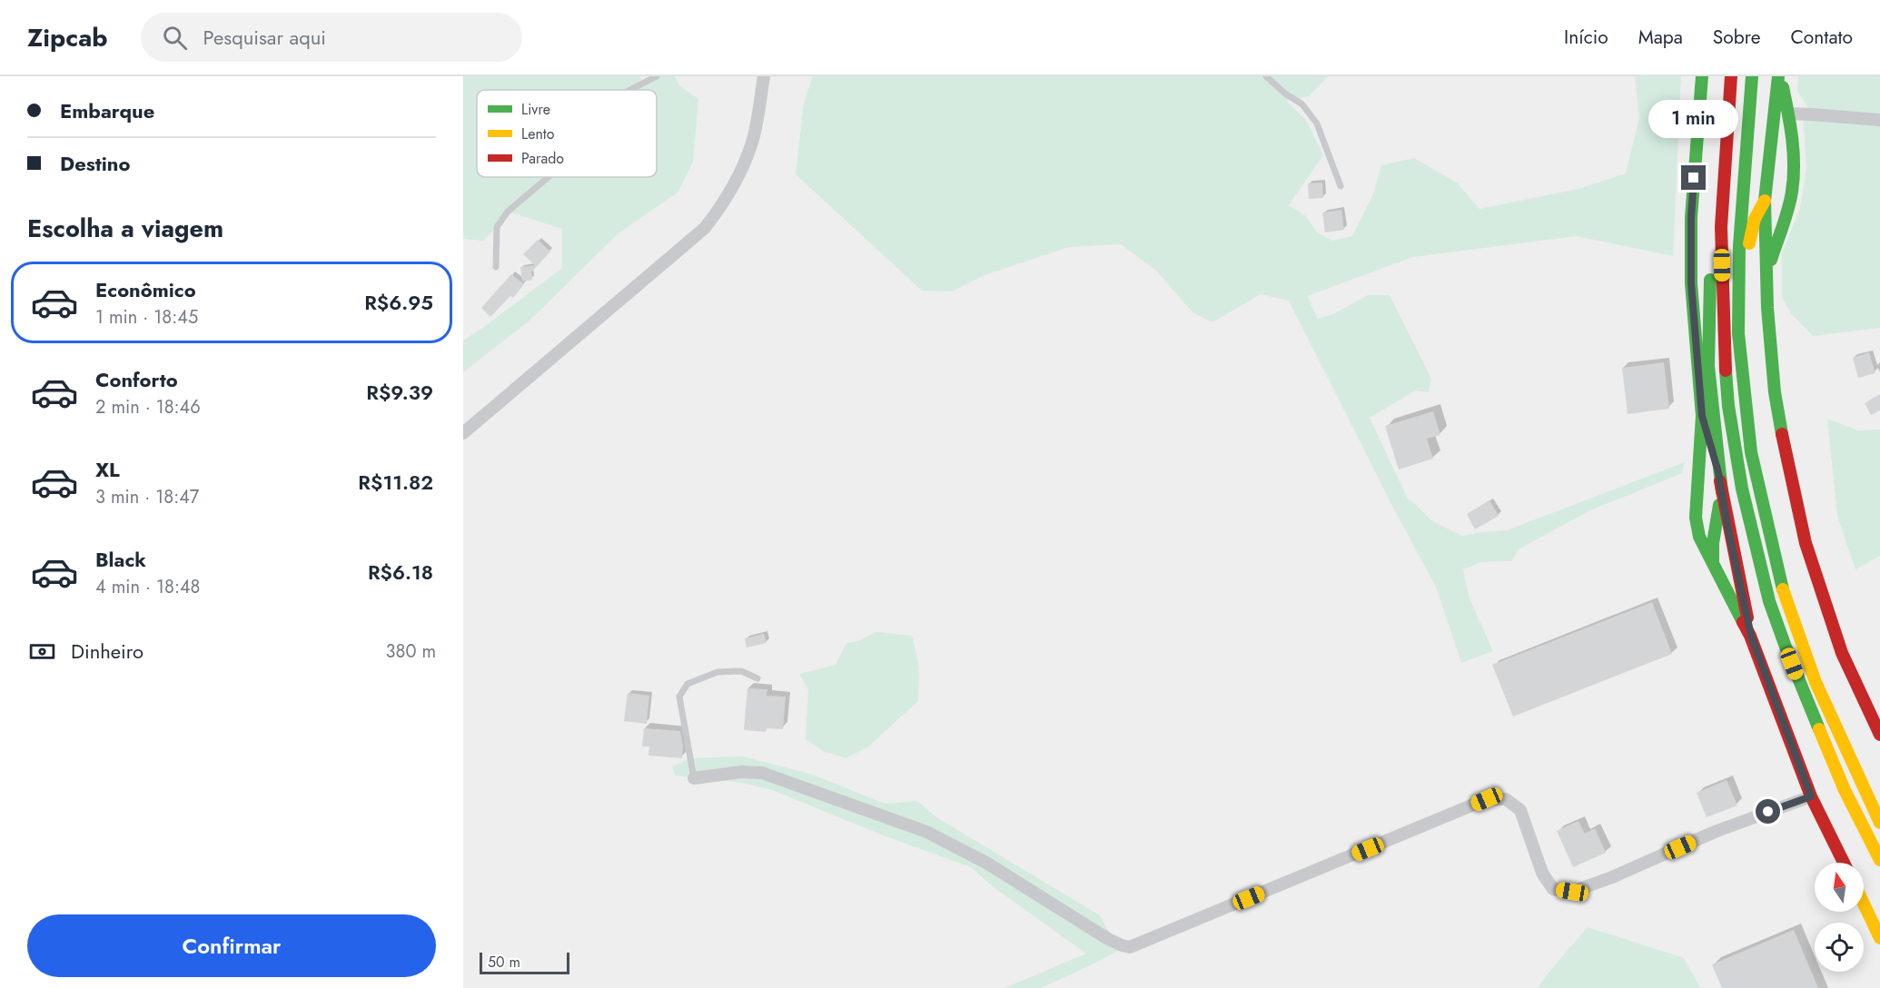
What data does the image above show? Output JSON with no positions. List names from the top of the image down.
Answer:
{
  "legend": ["Livre", "Lento", "Parado"],
  "scale_bar": "50 m",
  "north": "top",
  "page": {
    "header": "Zipcab",
    "search": "Pesquisar aqui",
    "nav": [
      "Início",
      "Mapa",
      "Sobre",
      "Contato"
    ],
    "banner": ["Embarque", "Destino"],
    "bubble": "1 min",
    "heading": "Escolha a viagem",
    "list": [
      {
        "name": "Econômico",
        "note": "1 min · 18:45",
        "value": "R$6.95"
      },
      {
        "name": "Conforto",
        "note": "2 min · 18:46",
        "value": "R$9.39"
      },
      {
        "name": "XL",
        "note": "3 min · 18:47",
        "value": "R$11.82"
      },
      {
        "name": "Black",
        "note": "4 min · 18:48",
        "value": "R$6.18"
      }
    ],
    "pay": ["Dinheiro", "380 m"],
    "buttons": "Confirmar",
    "scale": "50 m"
  }
}
